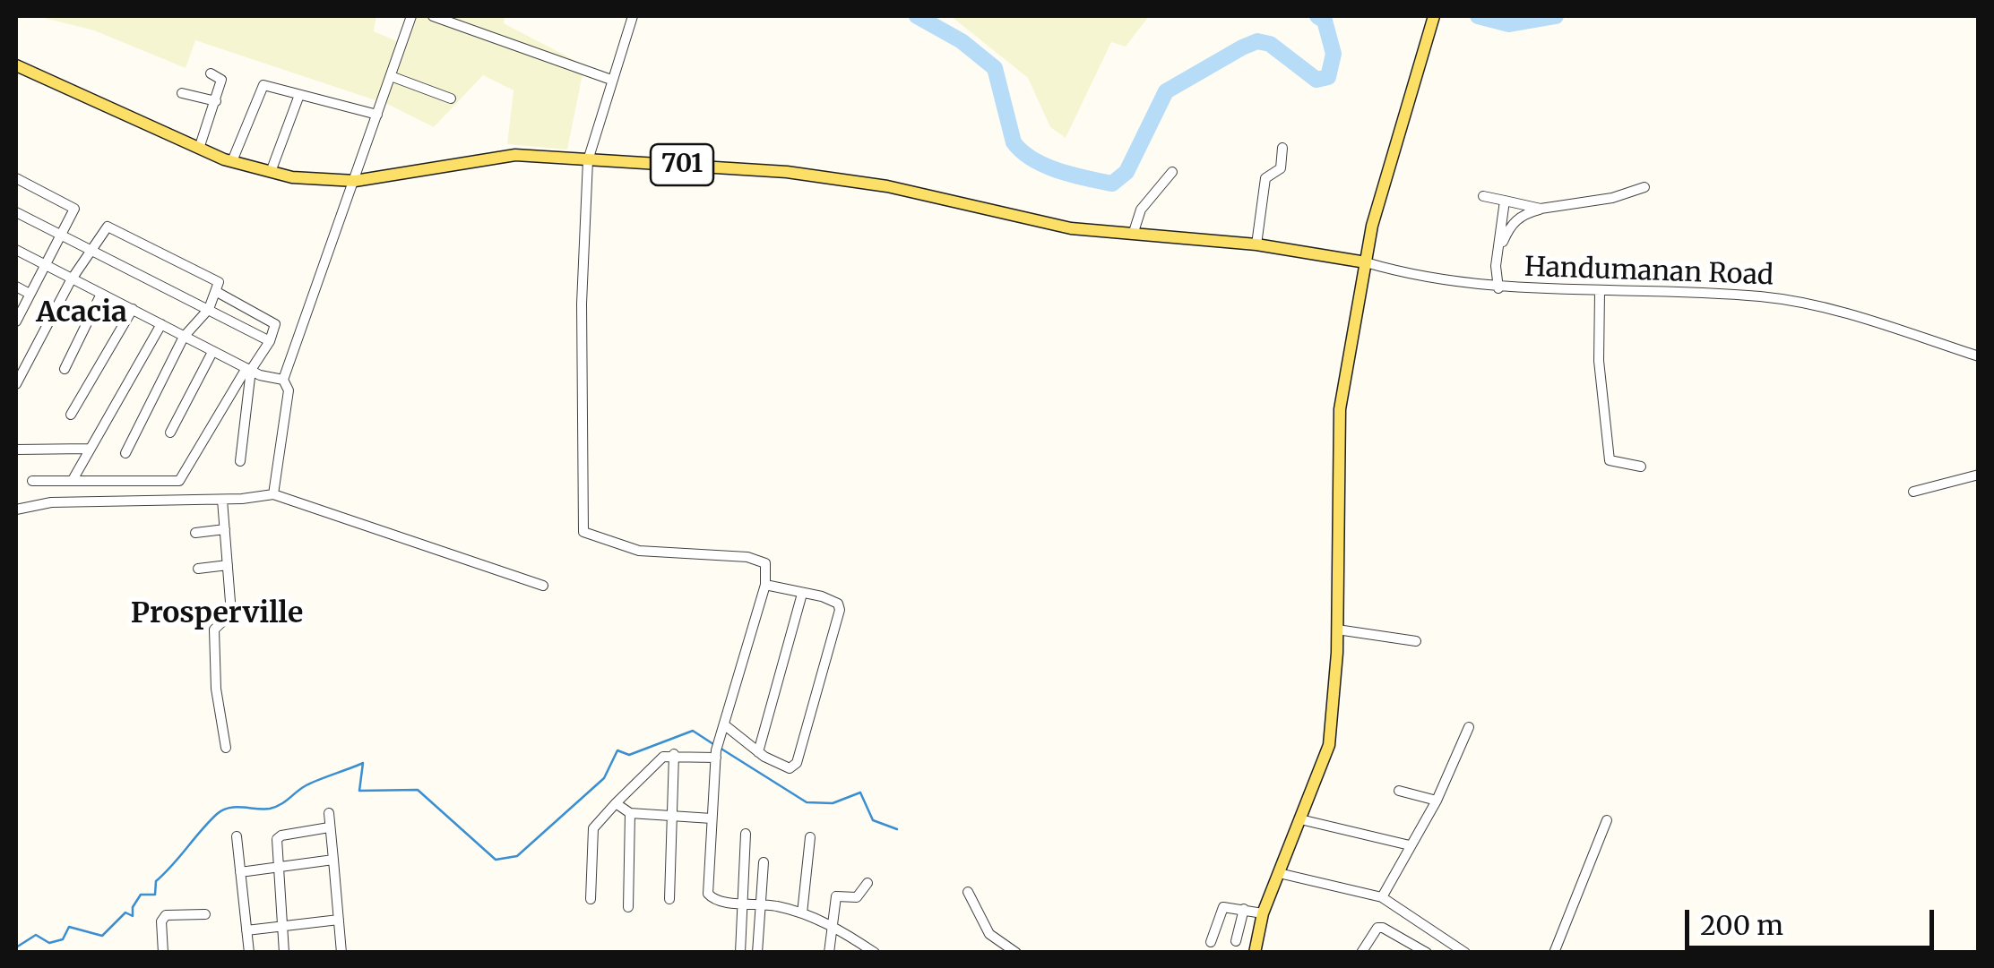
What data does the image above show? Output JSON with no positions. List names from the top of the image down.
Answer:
{
  "streets": {
    "main road": ["701"],
    "street": ["Handumanan Road"]
  },
  "crossings": [
    ["701", "Handumanan Road"]
  ],
  "districts": ["Acacia", "Prosperville"],
  "scale_bar": "200 m"
}
